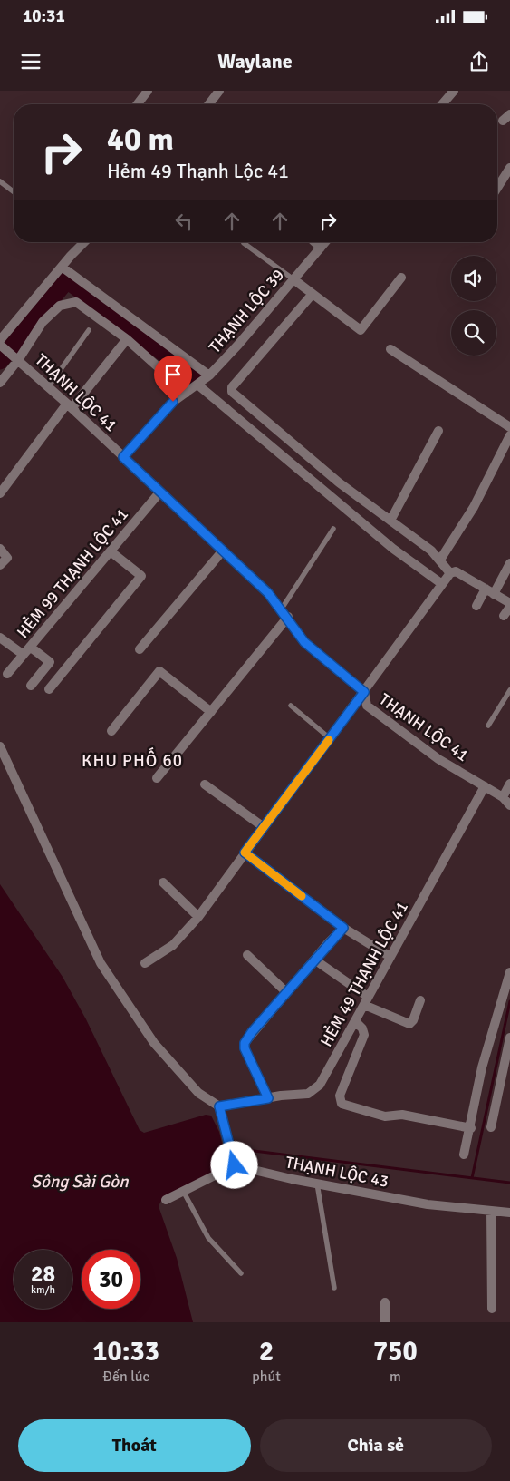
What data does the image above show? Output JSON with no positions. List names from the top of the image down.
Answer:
{
  "streets": {
    "street": [
      "THẠNH LỘC 39",
      "THẠNH LỘC 41",
      "HẺM 99 THẠNH LỘC 41",
      "HẺM 49 THẠNH LỘC 41",
      "THẠNH LỘC 43"
    ]
  },
  "crossings": [
    ["THẠNH LỘC 39", "THẠNH LỘC 41"],
    ["THẠNH LỘC 41", "HẺM 99 THẠNH LỘC 41"],
    ["THẠNH LỘC 41", "HẺM 49 THẠNH LỘC 41"]
  ],
  "districts": ["KHU PHỐ 60"],
  "water": ["Sông Sài Gòn"],
  "page": {
    "status": "10:31",
    "header": "Waylane",
    "turn": ["40 m", "Hẻm 49 Thạnh Lộc 41"],
    "speed": "28 km/h",
    "limit": "30",
    "eta": [
      "10:33",
      "Đến lúc",
      "2",
      "phút",
      "750",
      "m"
    ],
    "buttons": ["Thoát", "Chia sẻ"]
  }
}
